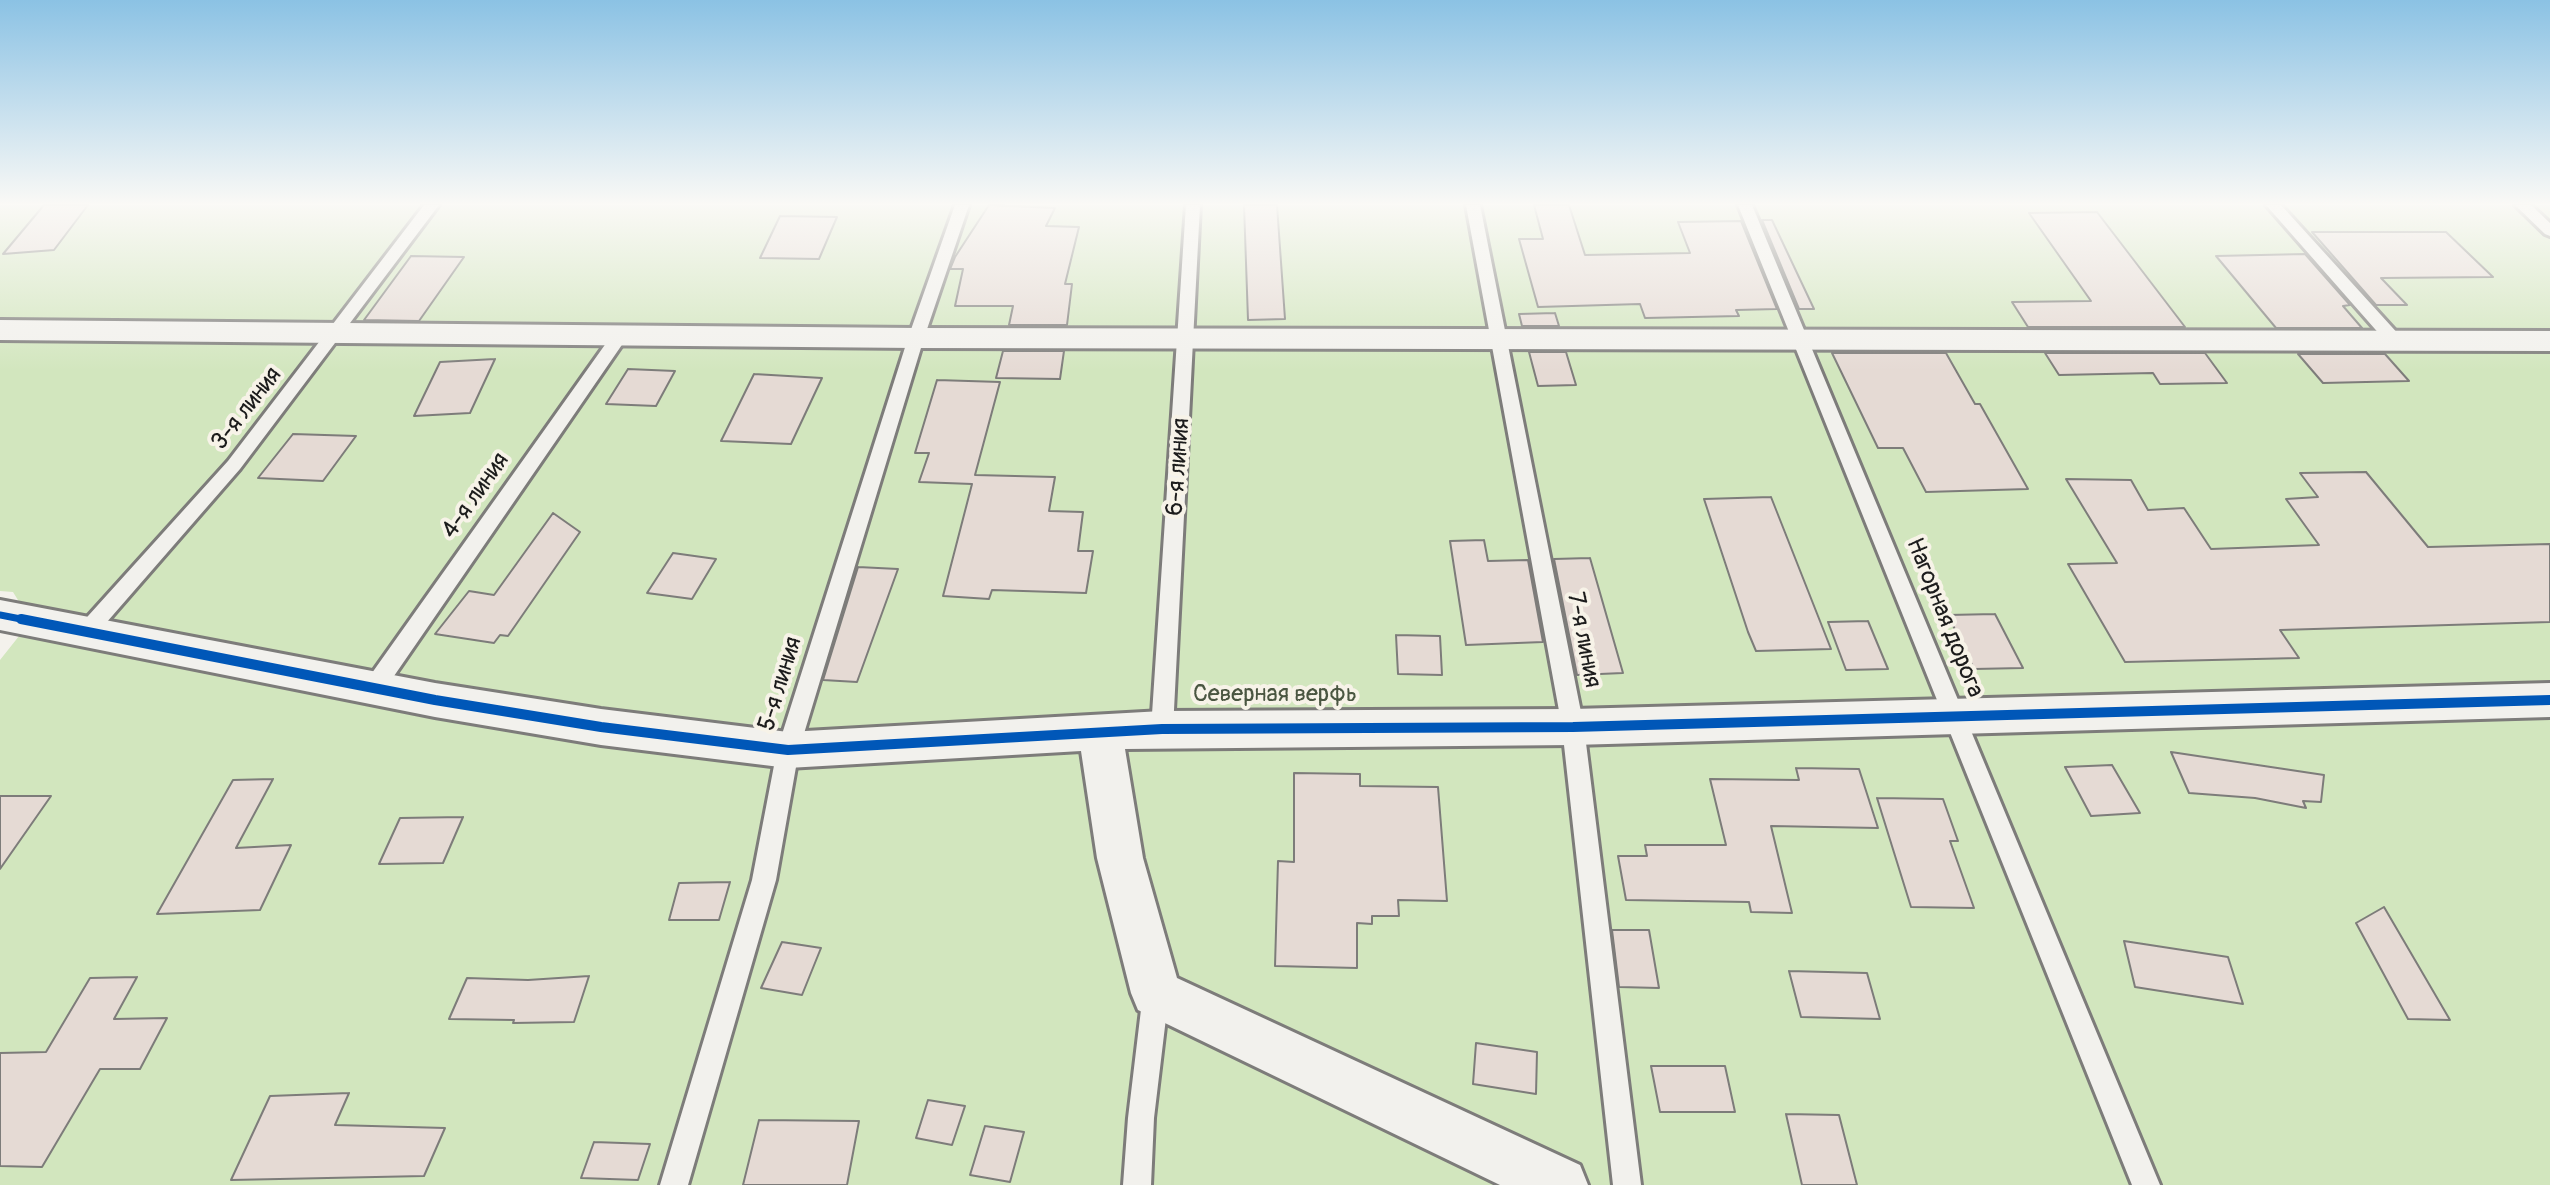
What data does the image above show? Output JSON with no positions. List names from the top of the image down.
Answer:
{
  "streets": {
    "lane": [
      "3-я линия",
      "6-я линия",
      "4-я линия",
      "Нагорная дорога",
      "7-я линия",
      "5-я линия"
    ]
  },
  "parks": ["Северная верфь"]
}
